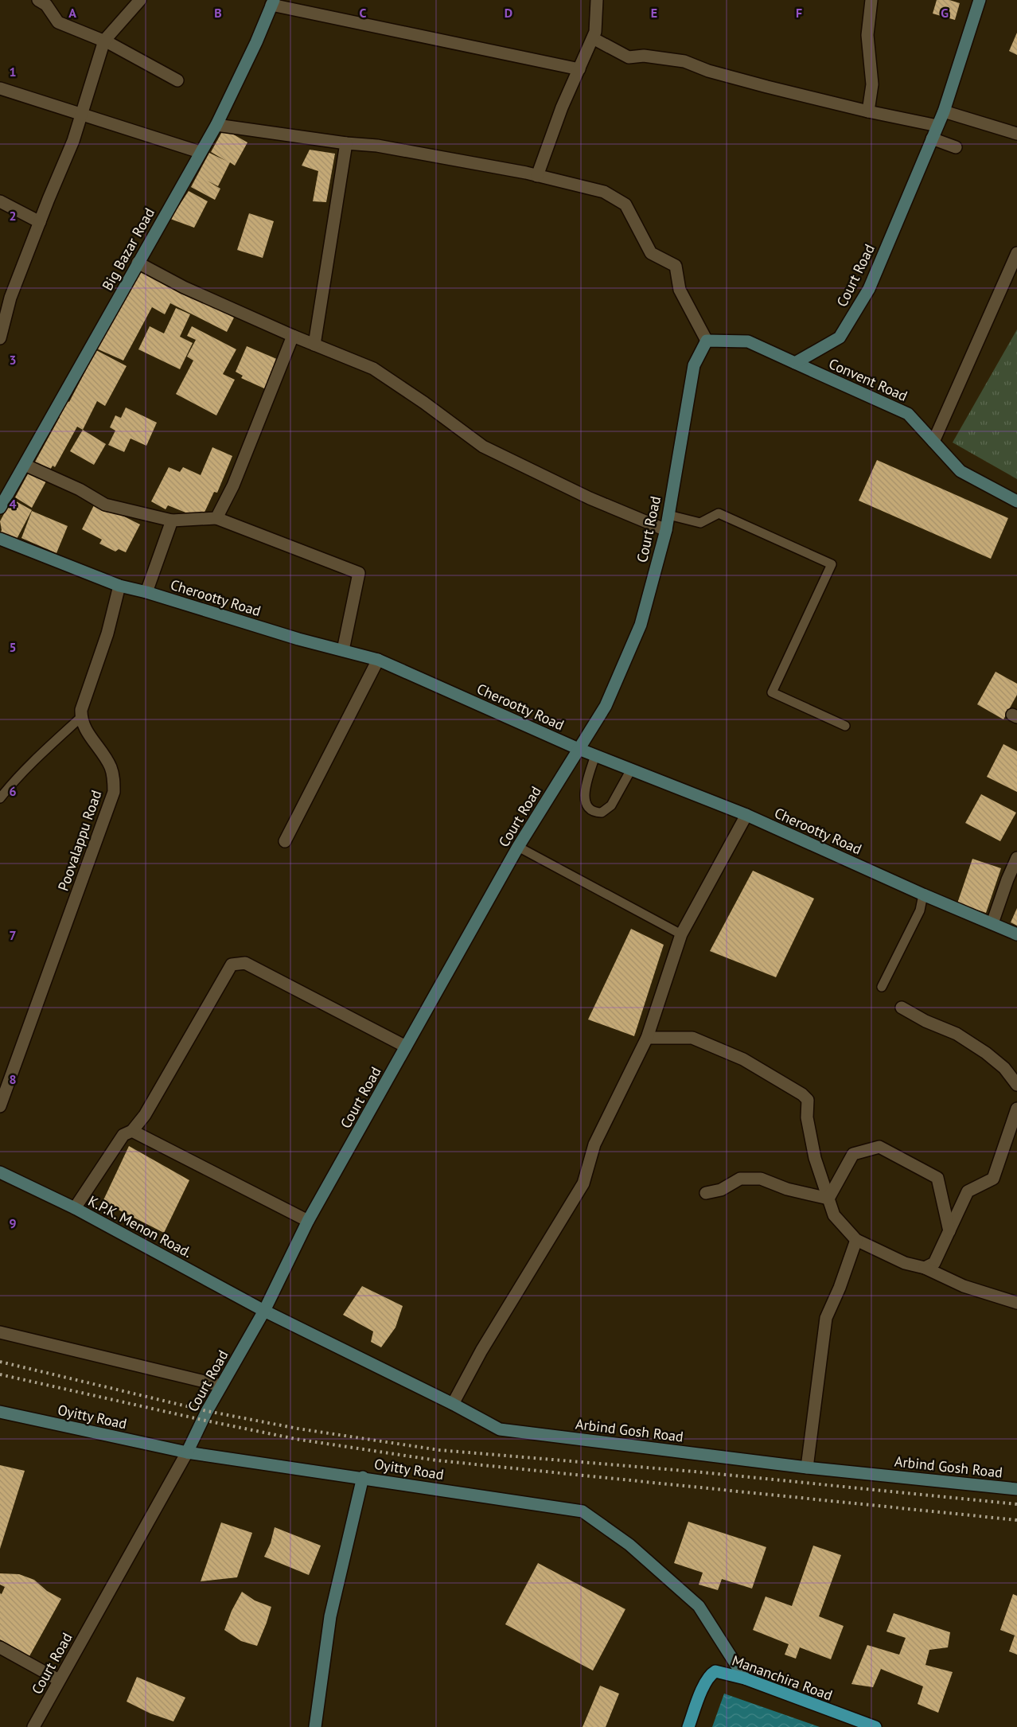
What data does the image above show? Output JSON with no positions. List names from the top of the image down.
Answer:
{
  "streets": {
    "main road": [
      "Big Bazar Road",
      "Court Road",
      "Convent Road",
      "Cherootty Road",
      "K.P.K. Menon Road.",
      "Oyitty Road",
      "Arbind Gosh Road",
      "Mananchira Road"
    ],
    "street": ["Poovalappu Road"]
  },
  "crossings": [
    ["Court Road", "Convent Road"],
    ["Court Road", "Cherootty Road"],
    ["Court Road", "K.P.K. Menon Road."],
    ["Court Road", "Oyitty Road"],
    ["Court Road", "Arbind Gosh Road"],
    ["K.P.K. Menon Road.", "Arbind Gosh Road"],
    ["Oyitty Road", "Mananchira Road"]
  ],
  "grid": {
    "columns": [
      "A",
      "B",
      "C",
      "D",
      "E",
      "F",
      "G"
    ],
    "rows": [
      "1",
      "2",
      "3",
      "4",
      "5",
      "6",
      "7",
      "8",
      "9"
    ]
  }
}
